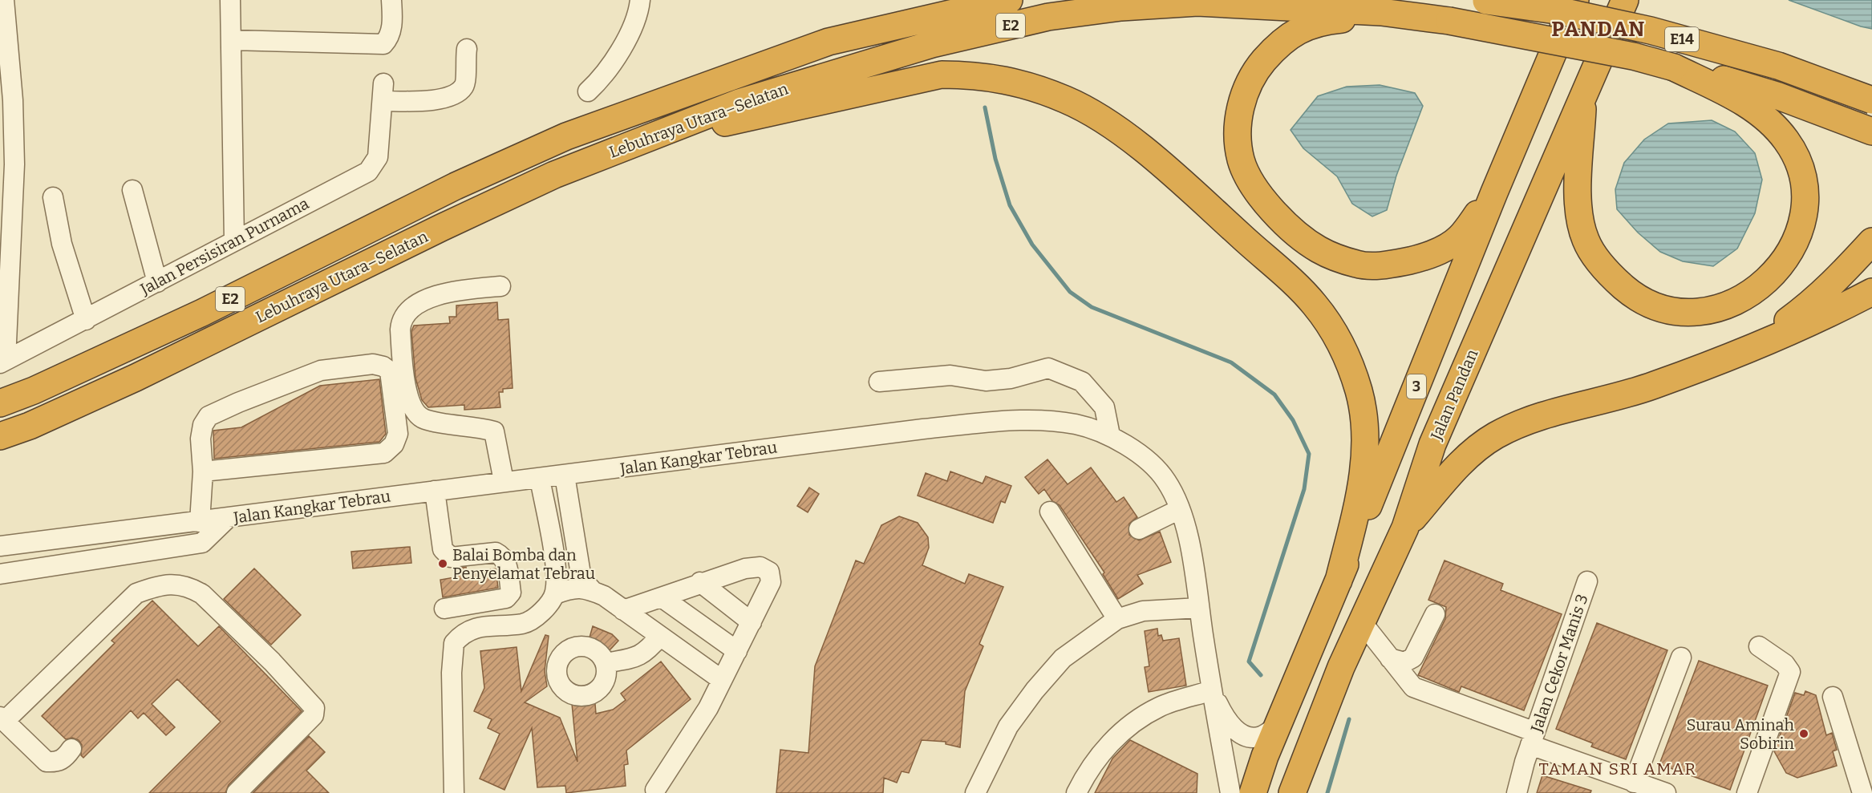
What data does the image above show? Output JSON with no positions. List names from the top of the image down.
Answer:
{
  "streets": {
    "highway": [
      "E2",
      "E14",
      "Lebuhraya Utara–Selatan",
      "3",
      "Jalan Pandan"
    ],
    "street": ["Jalan Persisiran Purnama", "Jalan Kangkar Tebrau", "Jalan Cekor Manis 3"]
  },
  "crossings": [
    ["E14", "Lebuhraya Utara–Selatan"],
    ["3", "Jalan Kangkar Tebrau"]
  ],
  "districts": ["PANDAN", "TAMAN SRI AMAR"],
  "places": ["Balai Bomba dan Penyelamat Tebrau", "Surau Aminah Sobirin"]
}
